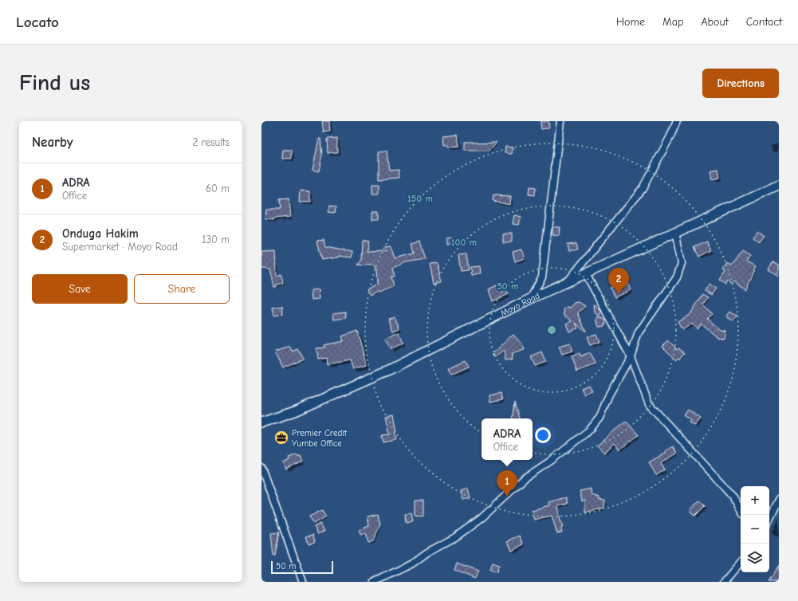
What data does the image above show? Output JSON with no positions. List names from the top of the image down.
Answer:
{
  "streets": {
    "main road": ["Moyo Road"]
  },
  "places": {
    "office": ["Premier Credit Yumbe Office"]
  },
  "scale_bar": "50 m",
  "page": {
    "header": "Locato",
    "nav": [
      "Home",
      "Map",
      "About",
      "Contact"
    ],
    "buttons": [
      "Directions",
      ["Save", "Share"]
    ],
    "title": "Find us",
    "heading": ["Nearby", "2 results"],
    "list": [
      {
        "mark": "1",
        "name": "ADRA",
        "note": "Office",
        "value": "60 m"
      },
      {
        "mark": "2",
        "name": "Onduga Hakim",
        "note": "Supermarket · Moyo Road",
        "value": "130 m"
      }
    ],
    "pins": ["2", "1"],
    "popup": ["ADRA", "Office"],
    "map_buttons": ["+", "−"],
    "scale": "50 m"
  },
  "rings": ["150 m", "100 m", "50 m"]
}
